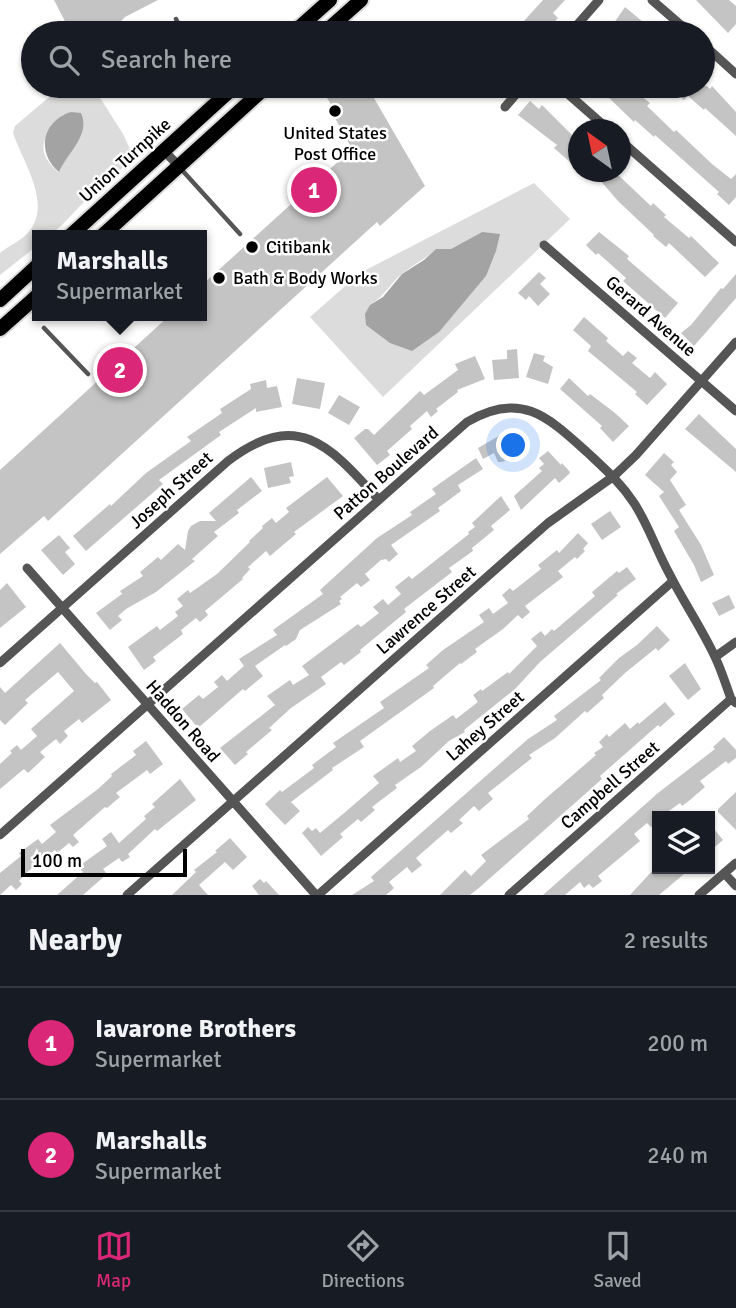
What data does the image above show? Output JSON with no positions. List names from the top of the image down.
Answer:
{
  "streets": {
    "main road": ["Union Turnpike"],
    "street": [
      "Gerard Avenue",
      "Patton Boulevard",
      "Joseph Street",
      "Lawrence Street",
      "Haddon Road",
      "Lahey Street",
      "Campbell Street"
    ]
  },
  "crossings": [
    ["Gerard Avenue", "Lawrence Street"],
    ["Patton Boulevard", "Joseph Street"],
    ["Patton Boulevard", "Lawrence Street"],
    ["Patton Boulevard", "Haddon Road"],
    ["Patton Boulevard", "Lahey Street"],
    ["Patton Boulevard", "Campbell Street"],
    ["Joseph Street", "Haddon Road"],
    ["Lawrence Street", "Haddon Road"],
    ["Haddon Road", "Lahey Street"]
  ],
  "places": ["United States Post Office", "Citibank", "Bath & Body Works"],
  "scale_bar": "100 m",
  "north": "top left",
  "page": {
    "search": "Search here",
    "pins": ["1", "2"],
    "popup": ["Marshalls", "Supermarket"],
    "scale": "100 m",
    "heading": ["Nearby", "2 results"],
    "list": [
      {
        "mark": "1",
        "name": "Iavarone Brothers",
        "note": "Supermarket",
        "value": "200 m"
      },
      {
        "mark": "2",
        "name": "Marshalls",
        "note": "Supermarket",
        "value": "240 m"
      }
    ],
    "nav": ["Map", "Directions", "Saved"]
  }
}
